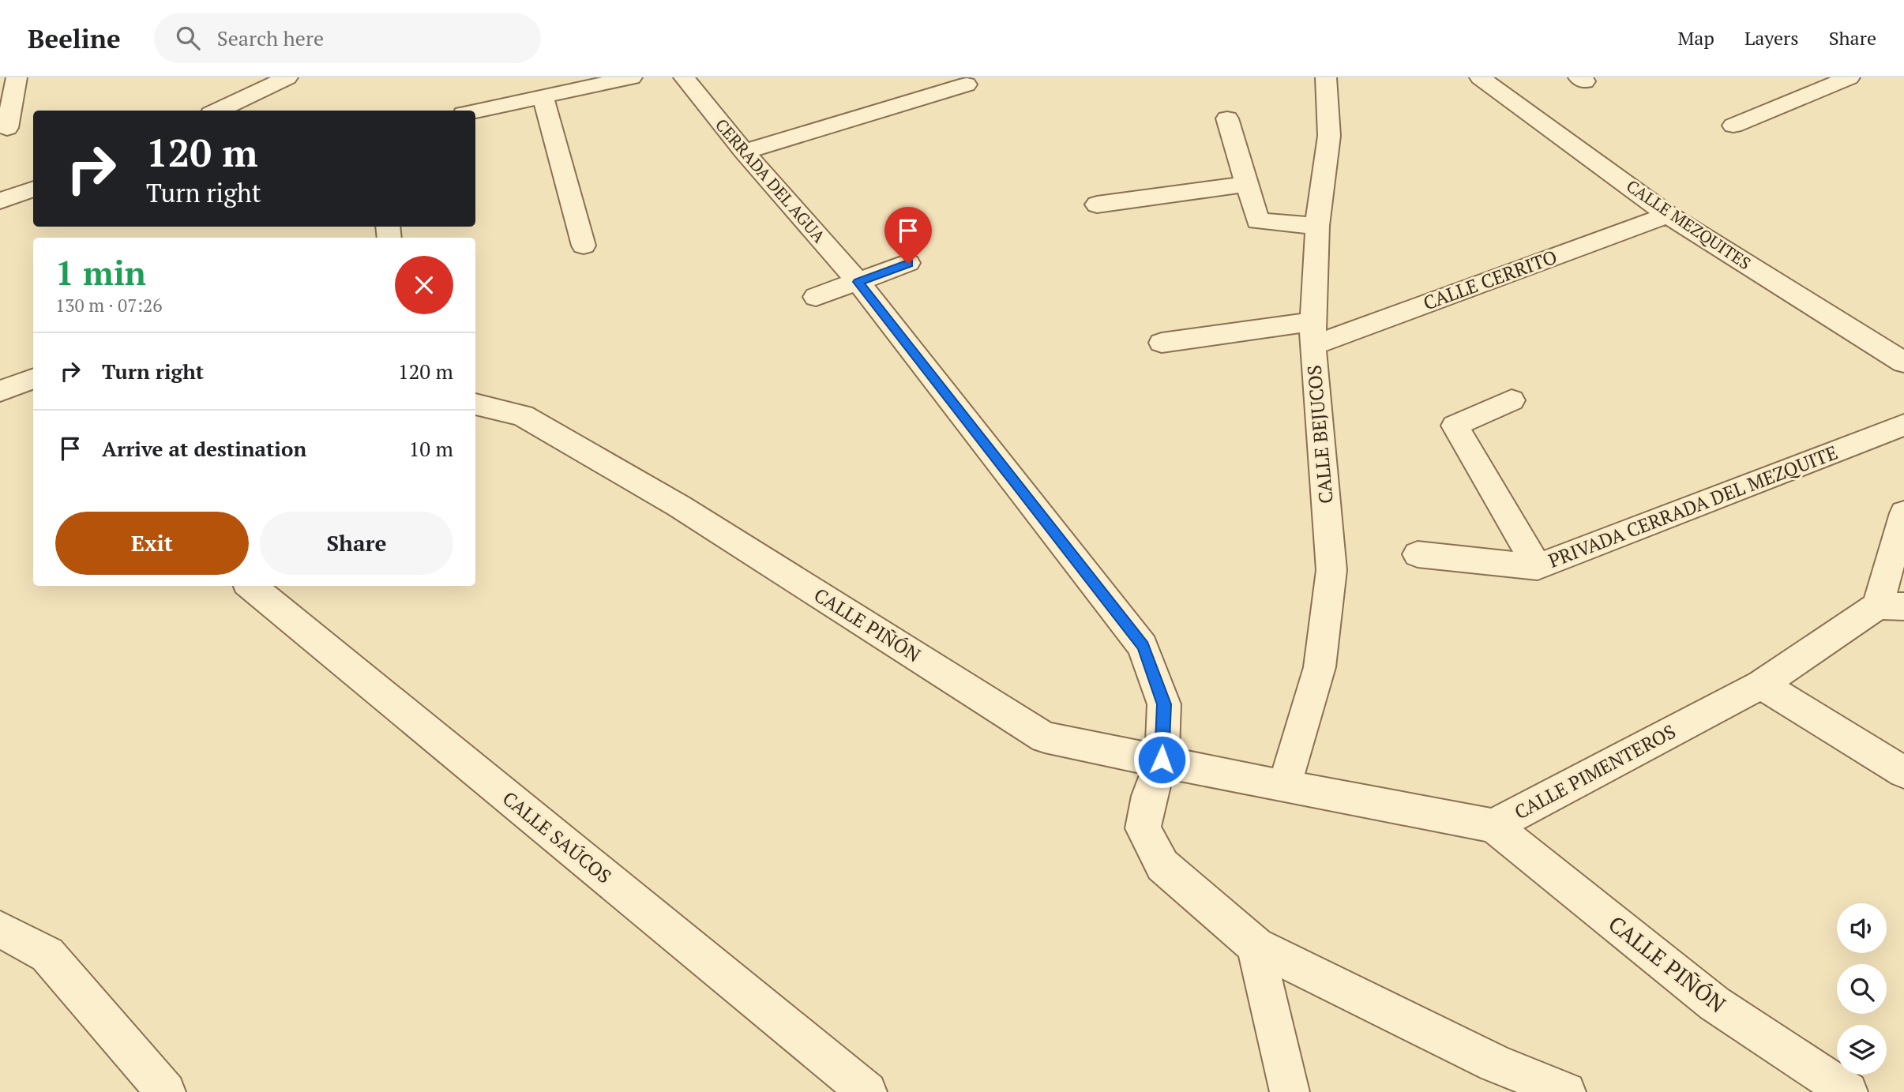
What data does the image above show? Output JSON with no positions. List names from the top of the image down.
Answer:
{
  "streets": {
    "street": [
      "CERRADA DEL AGUA",
      "CALLE MEZQUITES",
      "CALLE CERRITO",
      "CALLE BEJUCOS",
      "PRIVADA CERRADA DEL MEZQUITE",
      "CALLE PIÑÓN",
      "CALLE PIMENTEROS",
      "CALLE SAÚCOS"
    ]
  },
  "crossings": [
    ["CERRADA DEL AGUA", "CALLE PIÑÓN"],
    ["CALLE MEZQUITES", "CALLE CERRITO"],
    ["CALLE CERRITO", "CALLE BEJUCOS"],
    ["CALLE BEJUCOS", "CALLE PIÑÓN"],
    ["CALLE BEJUCOS", "CALLE PIMENTEROS"],
    ["CALLE PIÑÓN", "CALLE PIMENTEROS"]
  ],
  "page": {
    "header": "Beeline",
    "search": "Search here",
    "nav": ["Map", "Layers", "Share"],
    "turn": ["120 m", "Turn right"],
    "heading": ["1 min", "130 m · 07:26"],
    "list": [
      {
        "name": "Turn right",
        "value": "120 m"
      },
      {
        "name": "Arrive at destination",
        "value": "10 m"
      }
    ],
    "buttons": ["Exit", "Share"]
  }
}
